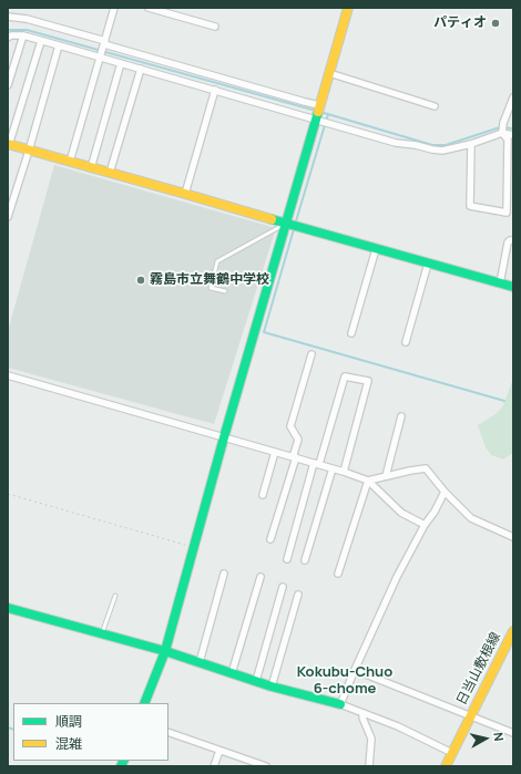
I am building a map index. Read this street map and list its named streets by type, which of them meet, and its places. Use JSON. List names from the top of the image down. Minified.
{"streets":{"street":["日当山敷根線"]},"districts":["Kokubu-Chuo 6-chome"],"places":["パティオ","霧島市立舞鶴中学校"],"legend":["順調","混雑"],"north":"right"}
